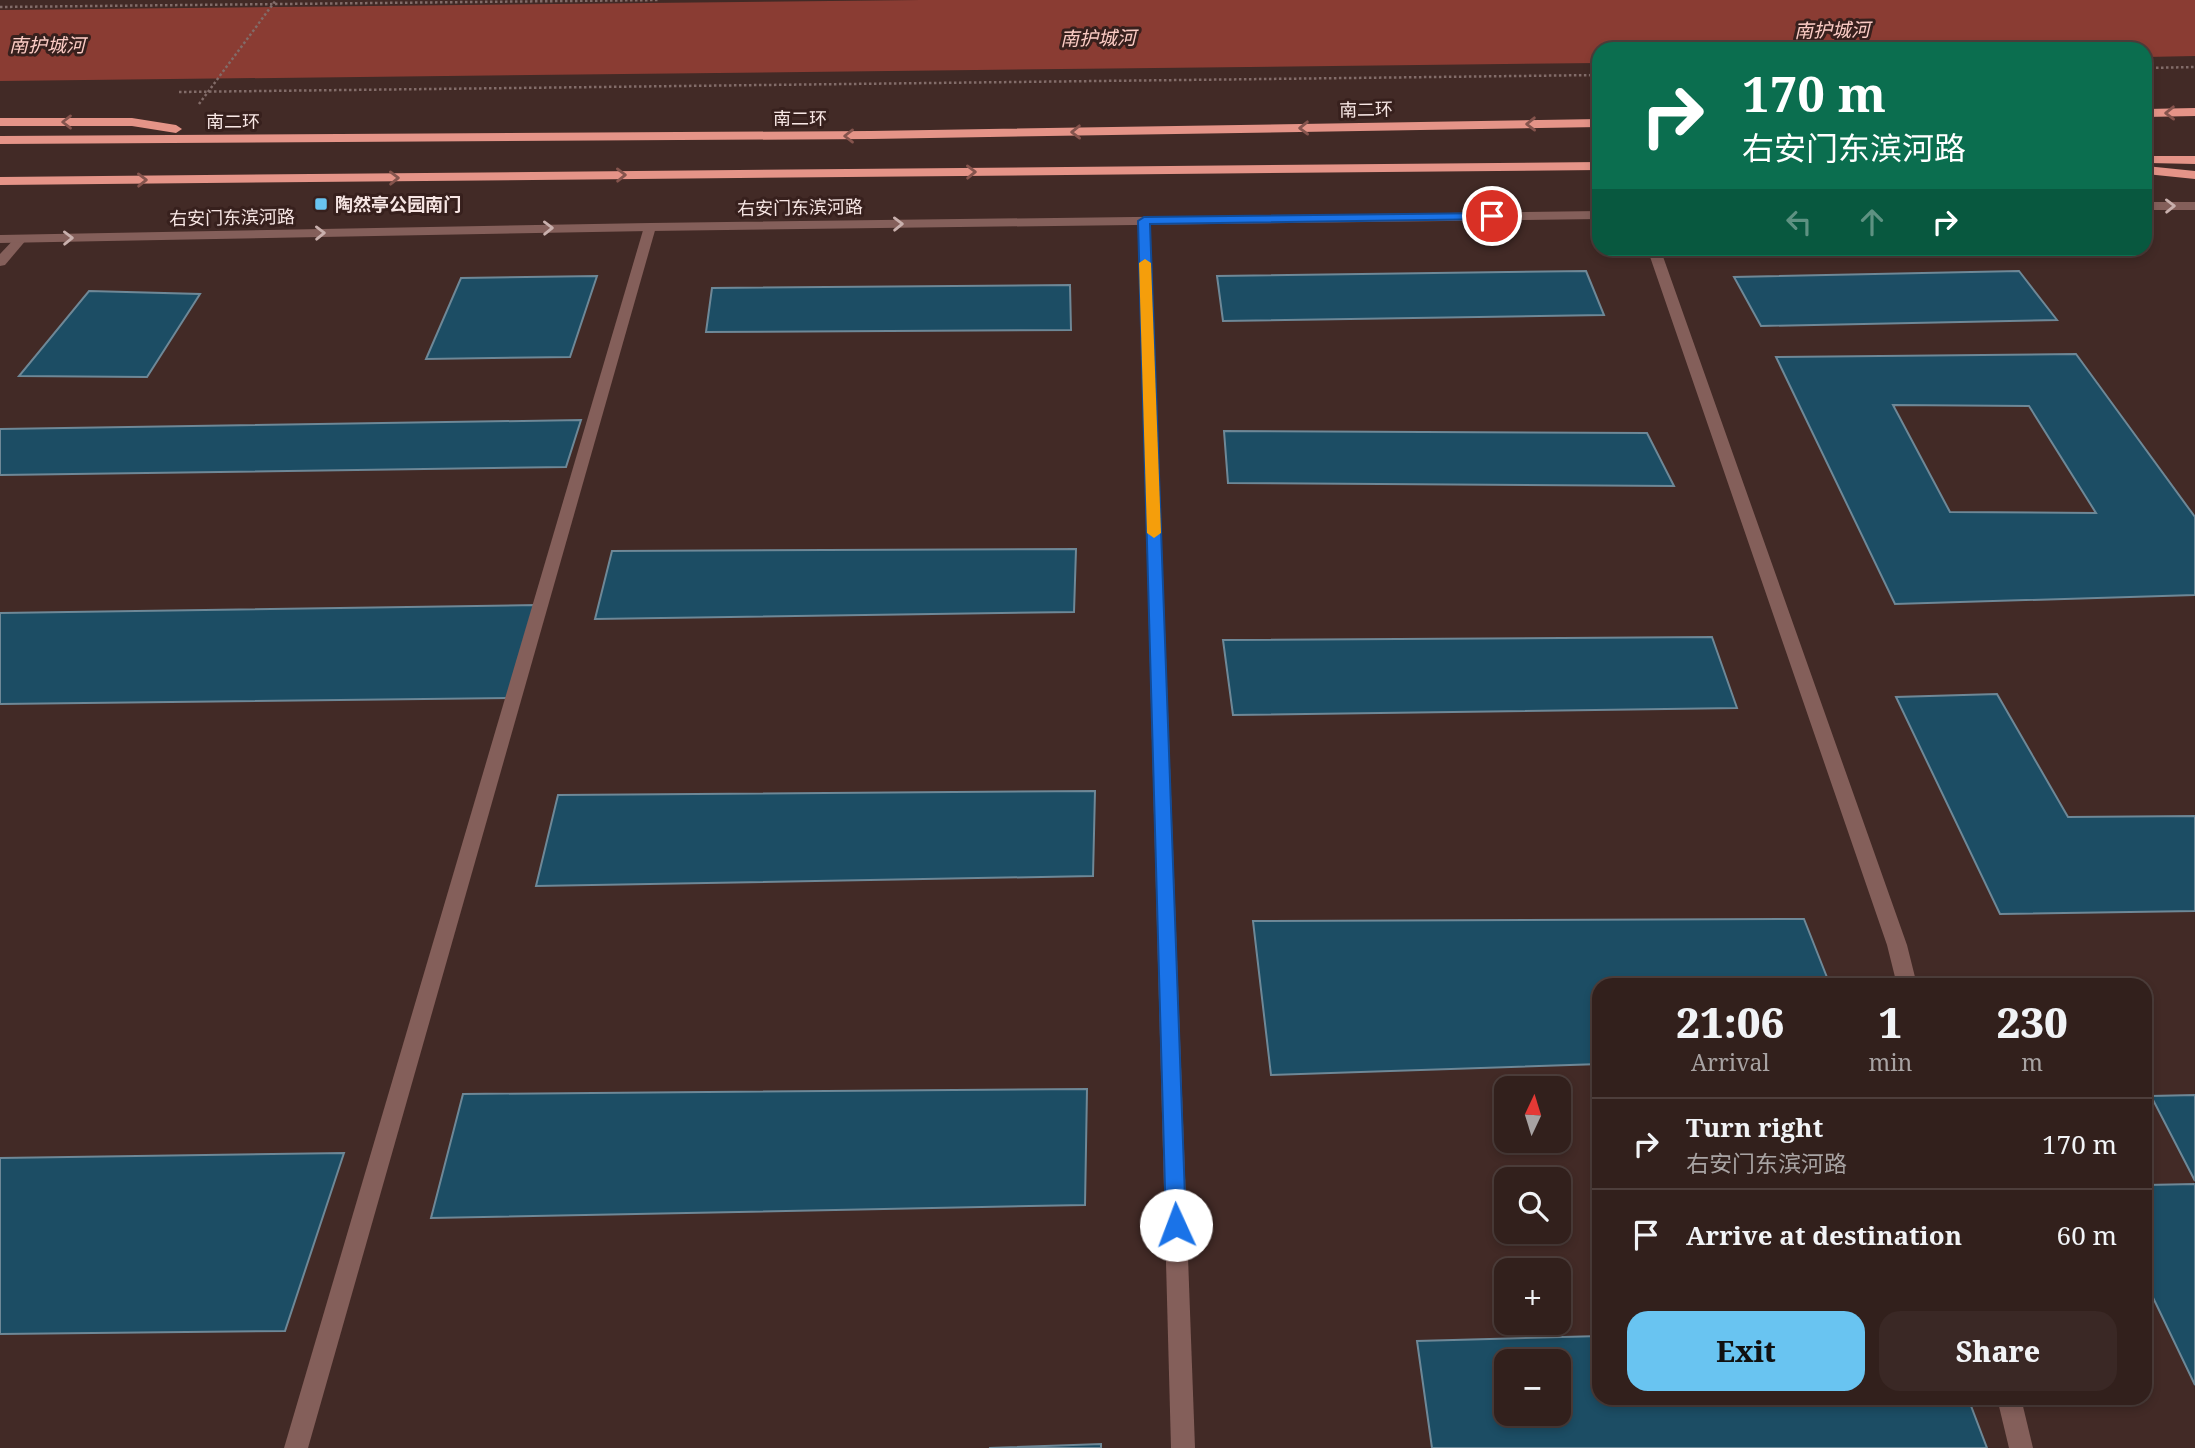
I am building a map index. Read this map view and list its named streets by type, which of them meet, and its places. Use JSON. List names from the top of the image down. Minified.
{"streets":{"highway":["南二环"],"street":["右安门东滨河路"]},"one_way":["右安门东滨河路"],"water":["南护城河"],"places":{"transit":["陶然亭公园南门"]},"north":"top","page":{"turn":["170 m","右安门东滨河路"],"eta":["21:06","Arrival","1","min","230","m"],"map_buttons":["+","−"],"list":[{"name":"Turn right","note":"右安门东滨河路","value":"170 m"},{"name":"Arrive at destination","value":"60 m"}],"buttons":["Exit","Share"]}}
